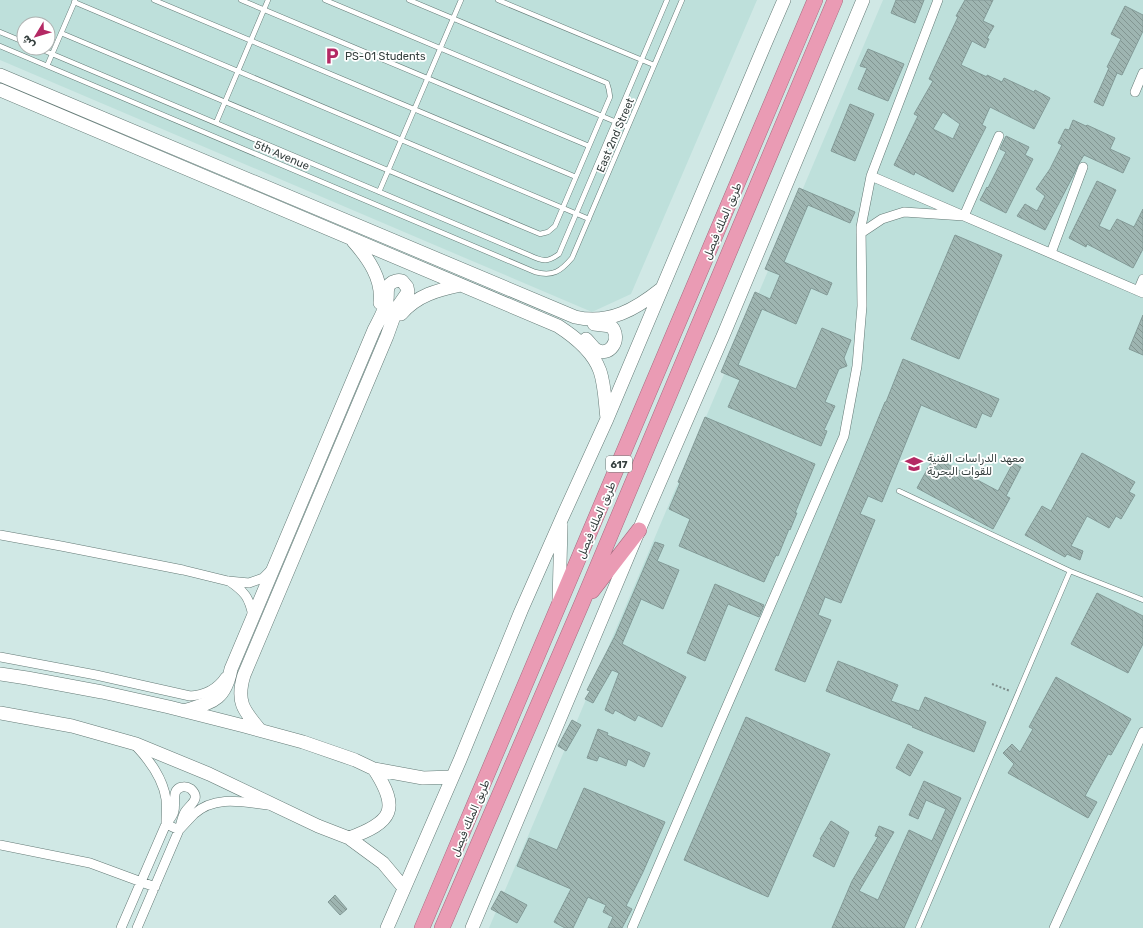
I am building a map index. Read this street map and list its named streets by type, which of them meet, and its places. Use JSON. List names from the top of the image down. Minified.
{"streets":{"highway":["طريق الملك فيصل","617"],"lane":["East 2nd Street","5th Avenue"]},"crossings":[["East 2nd Street","5th Avenue"]],"places":{"parking":["PS-01 Students"],"school or university":["معهد الدراسات الفنية للقوات البحرية"]},"north":"bottom left"}
